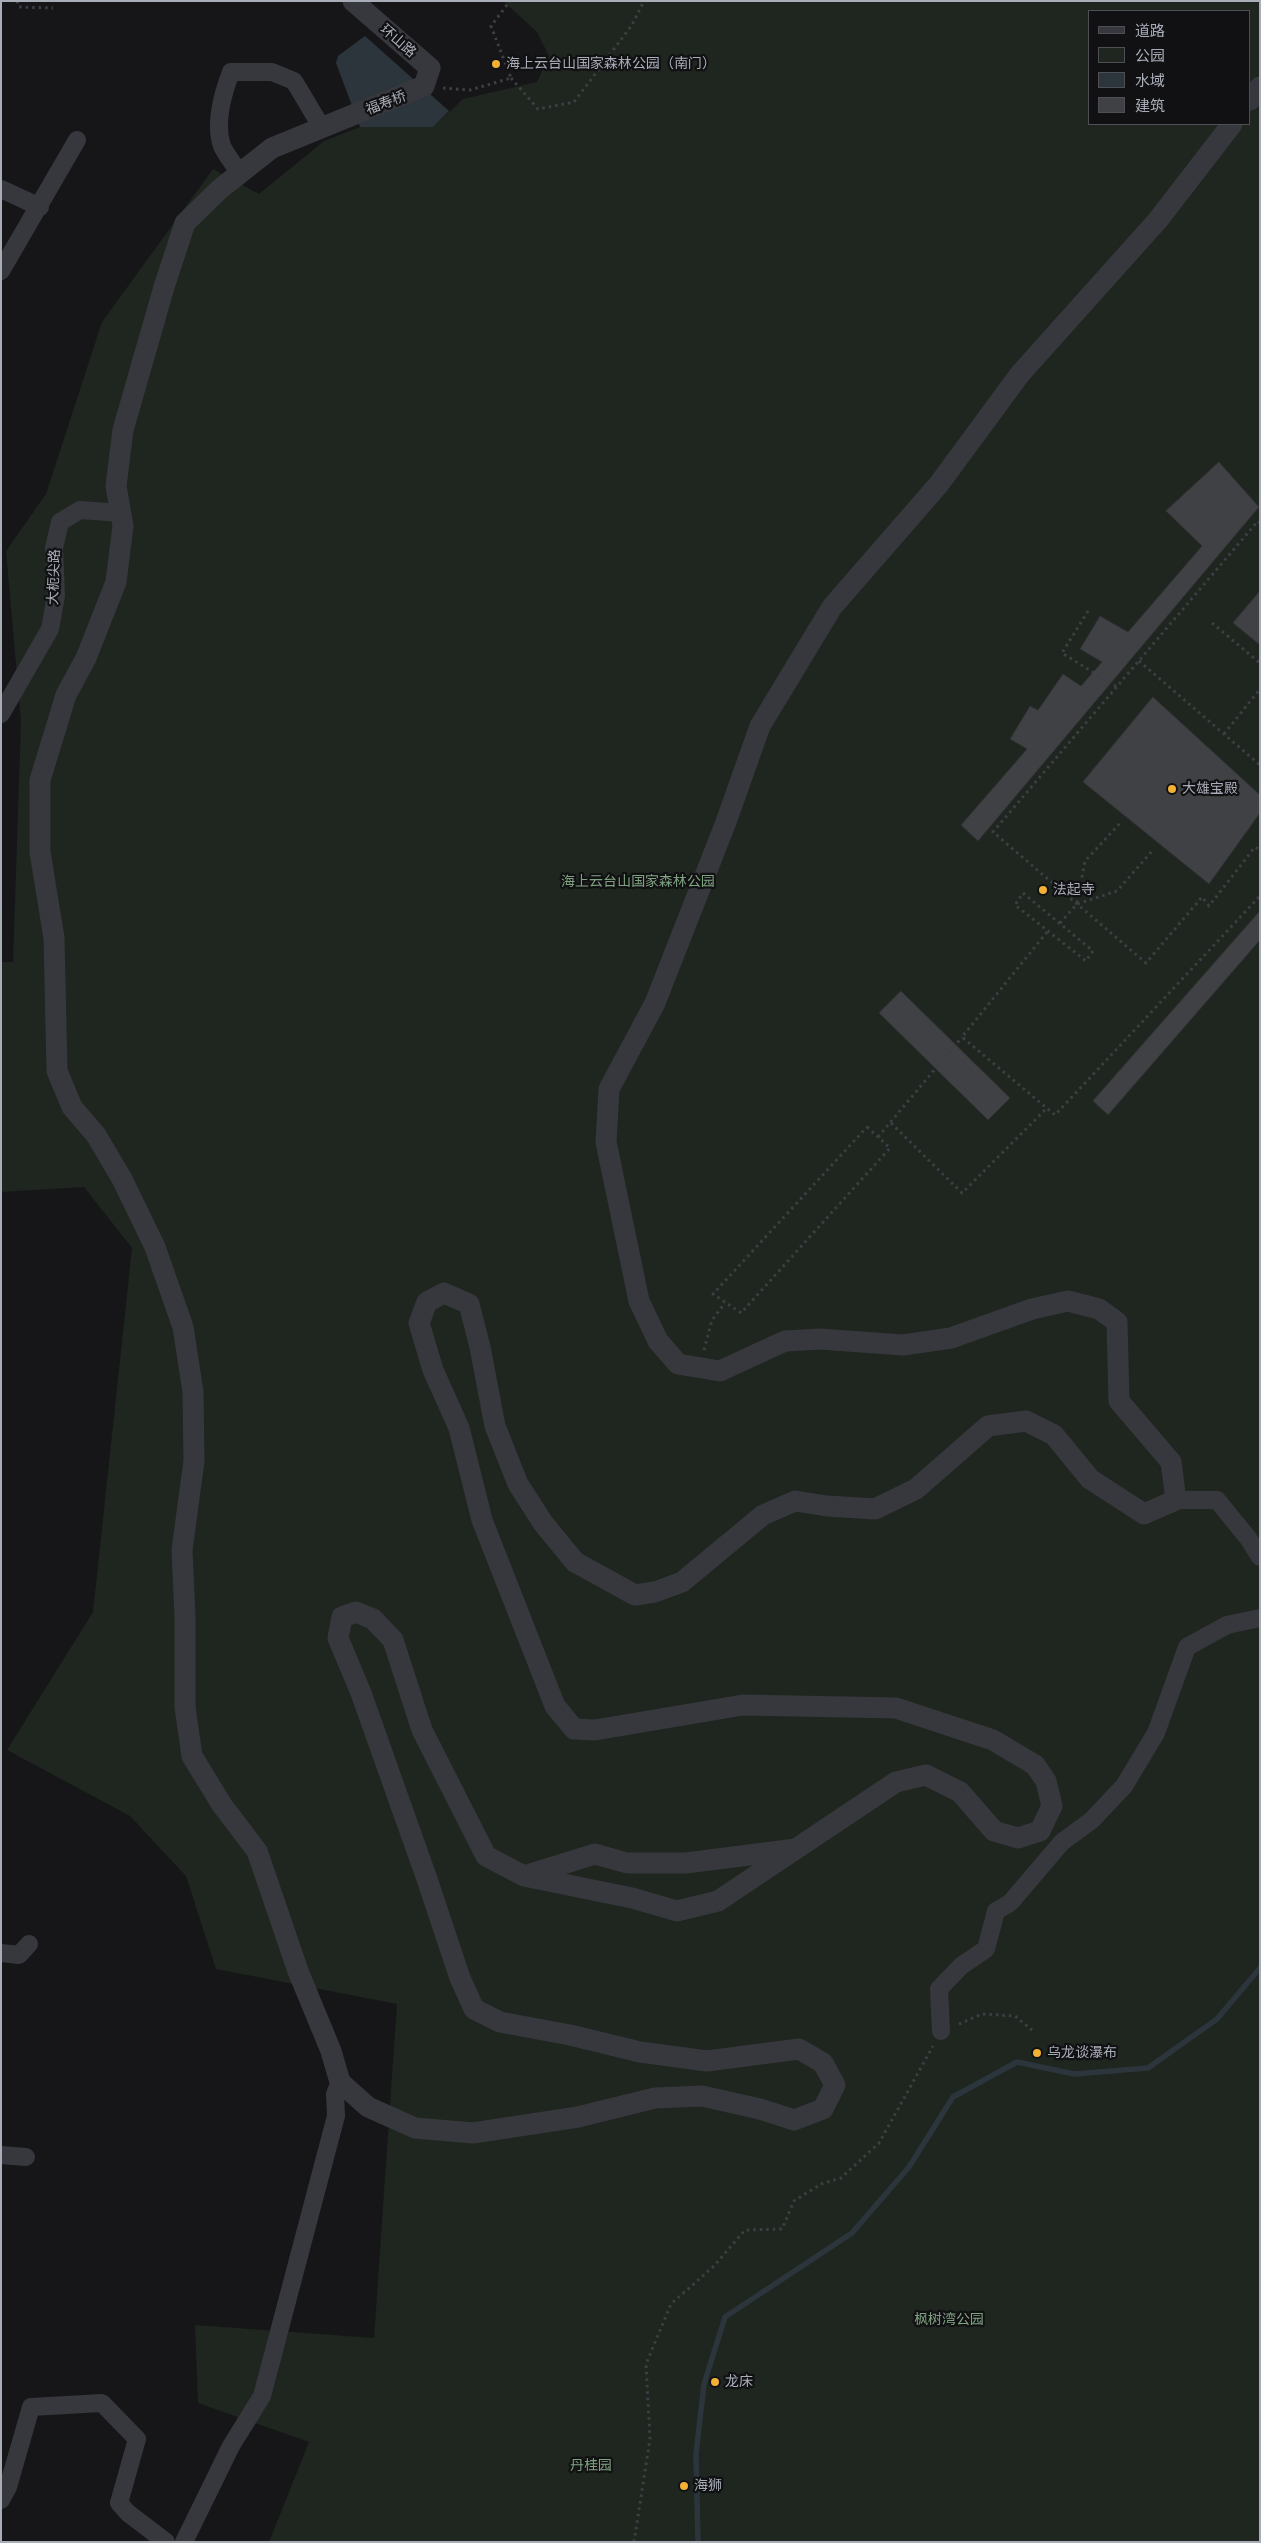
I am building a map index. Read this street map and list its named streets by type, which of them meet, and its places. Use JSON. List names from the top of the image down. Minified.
{"streets":{"street":["环山路","福寿桥","大枙尖路"]},"crossings":[["环山路","福寿桥"],["福寿桥","大枙尖路"]],"parks":["海上云台山国家森林公园","枫树湾公园","丹桂园"],"places":["海上云台山国家森林公园（南门）","大雄宝殿","法起寺","乌龙谈瀑布","龙床","海狮"],"legend":["道路","公园","水域","建筑"]}
